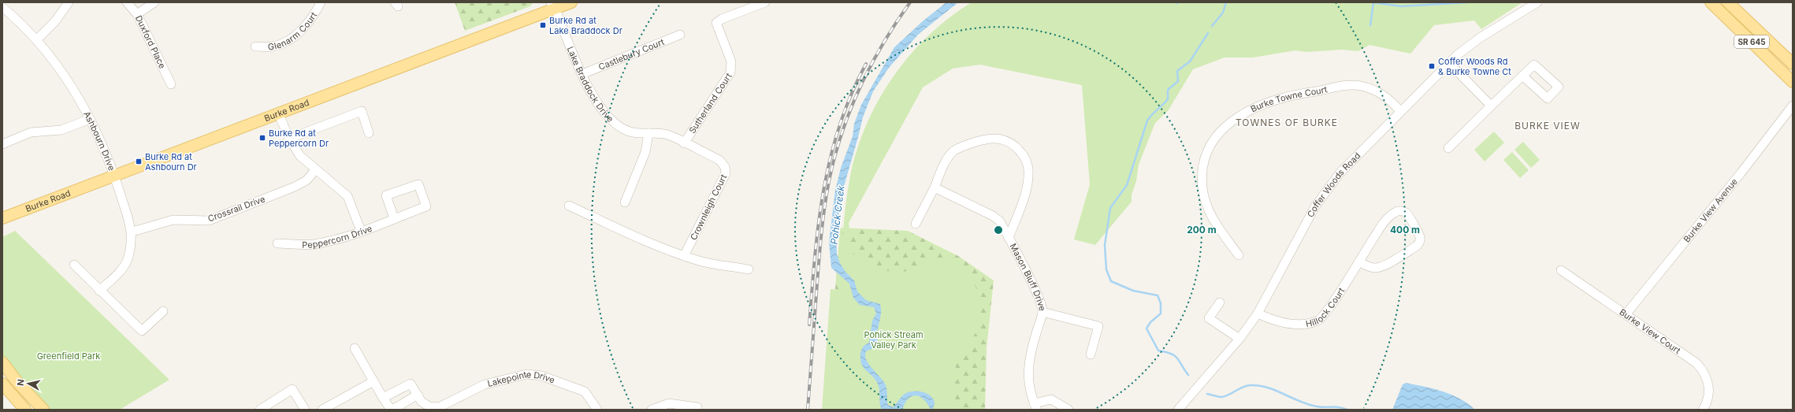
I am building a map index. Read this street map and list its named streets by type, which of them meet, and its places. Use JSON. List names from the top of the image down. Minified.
{"streets":{"main road":["SR 645","Burke Road"],"street":["Glenarm Court","Duxford Place","Castlebury Court","Lake Braddock Drive","Burke Towne Court","Sutherland Court","Ashbourn Drive","Coffer Woods Road","Crownleigh Court","Crossrail Drive","Burke View Avenue","Peppercorn Drive","Mason Bluff Drive","Hillock Court","Burke View Court","Lakepointe Drive"]},"crossings":[["Castlebury Court","Lake Braddock Drive"],["Lake Braddock Drive","Burke Road"],["Lake Braddock Drive","Crownleigh Court"],["Burke Towne Court","Coffer Woods Road"],["Sutherland Court","Crownleigh Court"],["Burke Road","Ashbourn Drive"],["Ashbourn Drive","Crossrail Drive"],["Coffer Woods Road","Hillock Court"],["Burke View Avenue","Burke View Court"]],"districts":["TOWNES OF BURKE","BURKE VIEW"],"water":["Pohick Creek"],"parks":["Pohick Stream Valley Park","Greenfield Park"],"places":{"transit":["Burke Rd at Lake Braddock Dr","Coffer Woods Rd & Burke Towne Ct","Burke Rd at Peppercorn Dr","Burke Rd at Ashbourn Dr"]},"north":"left","rings":["200 m","400 m"]}
